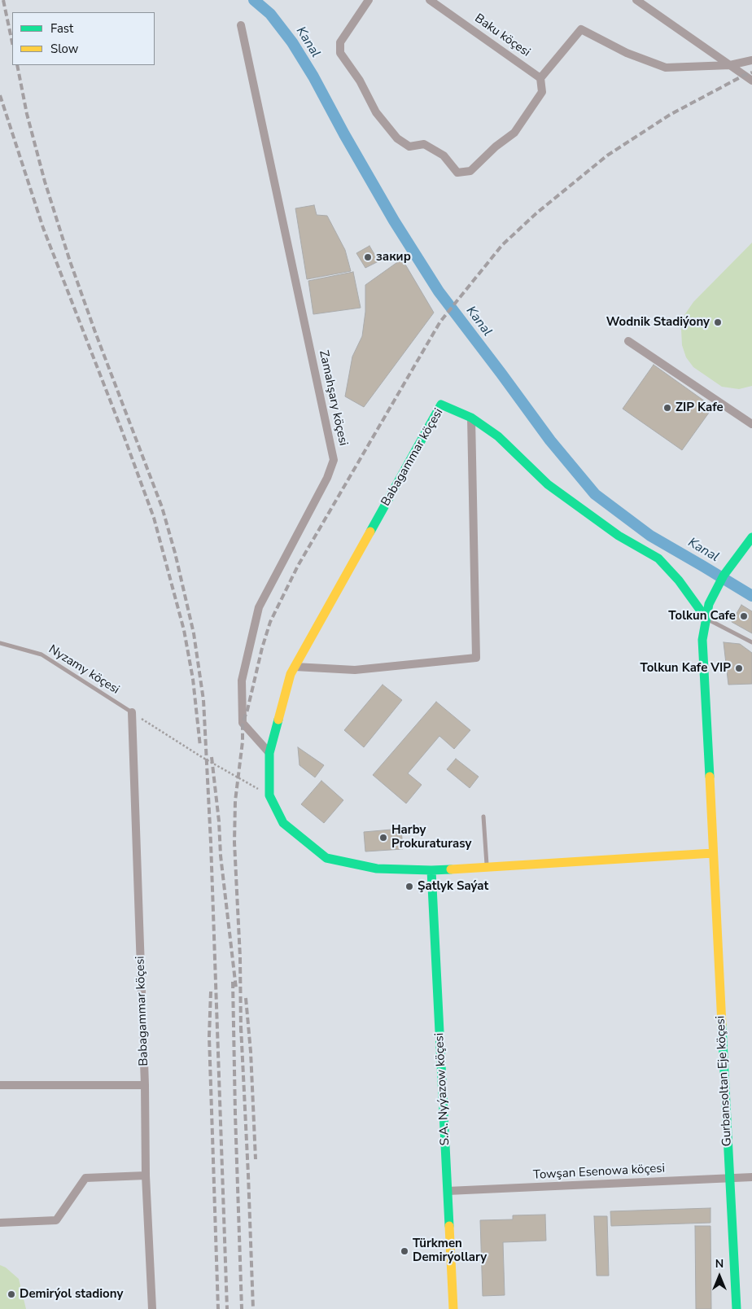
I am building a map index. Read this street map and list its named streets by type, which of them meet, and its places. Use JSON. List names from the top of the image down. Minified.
{"streets":{"street":["Baku köçesi","Zamahşary köçesi","Babagammar köçesi","Gurbansoltan Eje köçesi","S.A. Nyýazow köçesi","Towşan Esenowa köçesi"],"lane":["Nyzamy köçesi"]},"crossings":[["Zamahşary köçesi","Babagammar köçesi"],["Babagammar köçesi","Nyzamy köçesi"],["Babagammar köçesi","Gurbansoltan Eje köçesi"],["Babagammar köçesi","S.A. Nyýazow köçesi"],["Gurbansoltan Eje köçesi","Towşan Esenowa köçesi"],["S.A. Nyýazow köçesi","Towşan Esenowa köçesi"]],"water":["Kanal"],"places":["закир","Wodnik Stadiýony","ZIP Kafe","Tolkun Cafe","Tolkun Kafe VIP","Harby Prokuraturasy","Şatlyk Saýat","Türkmen Demirýollary","Demirýol stadiony"],"legend":["Fast","Slow"],"north":"top"}
